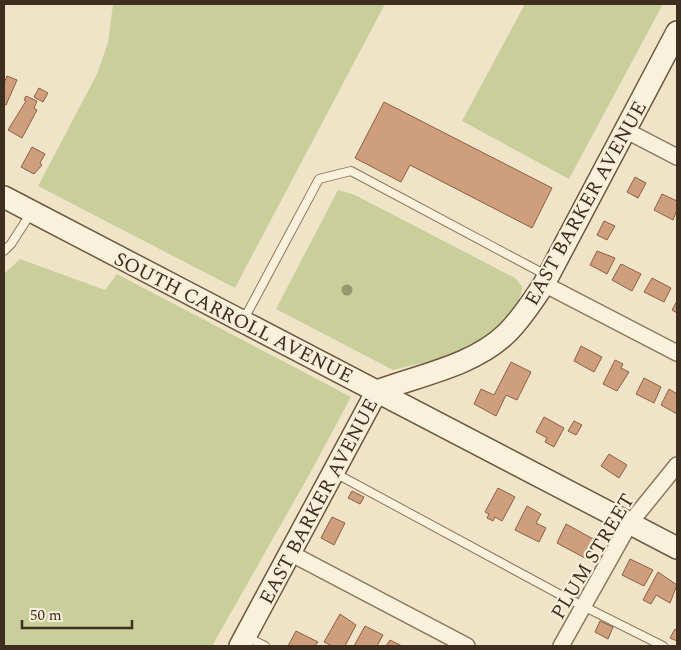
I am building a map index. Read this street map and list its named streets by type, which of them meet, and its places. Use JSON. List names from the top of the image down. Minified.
{"streets":{"street":["EAST BARKER AVENUE","SOUTH CARROLL AVENUE","PLUM STREET"]},"crossings":[["EAST BARKER AVENUE","SOUTH CARROLL AVENUE"],["SOUTH CARROLL AVENUE","PLUM STREET"]],"scale_bar":"50 m"}
